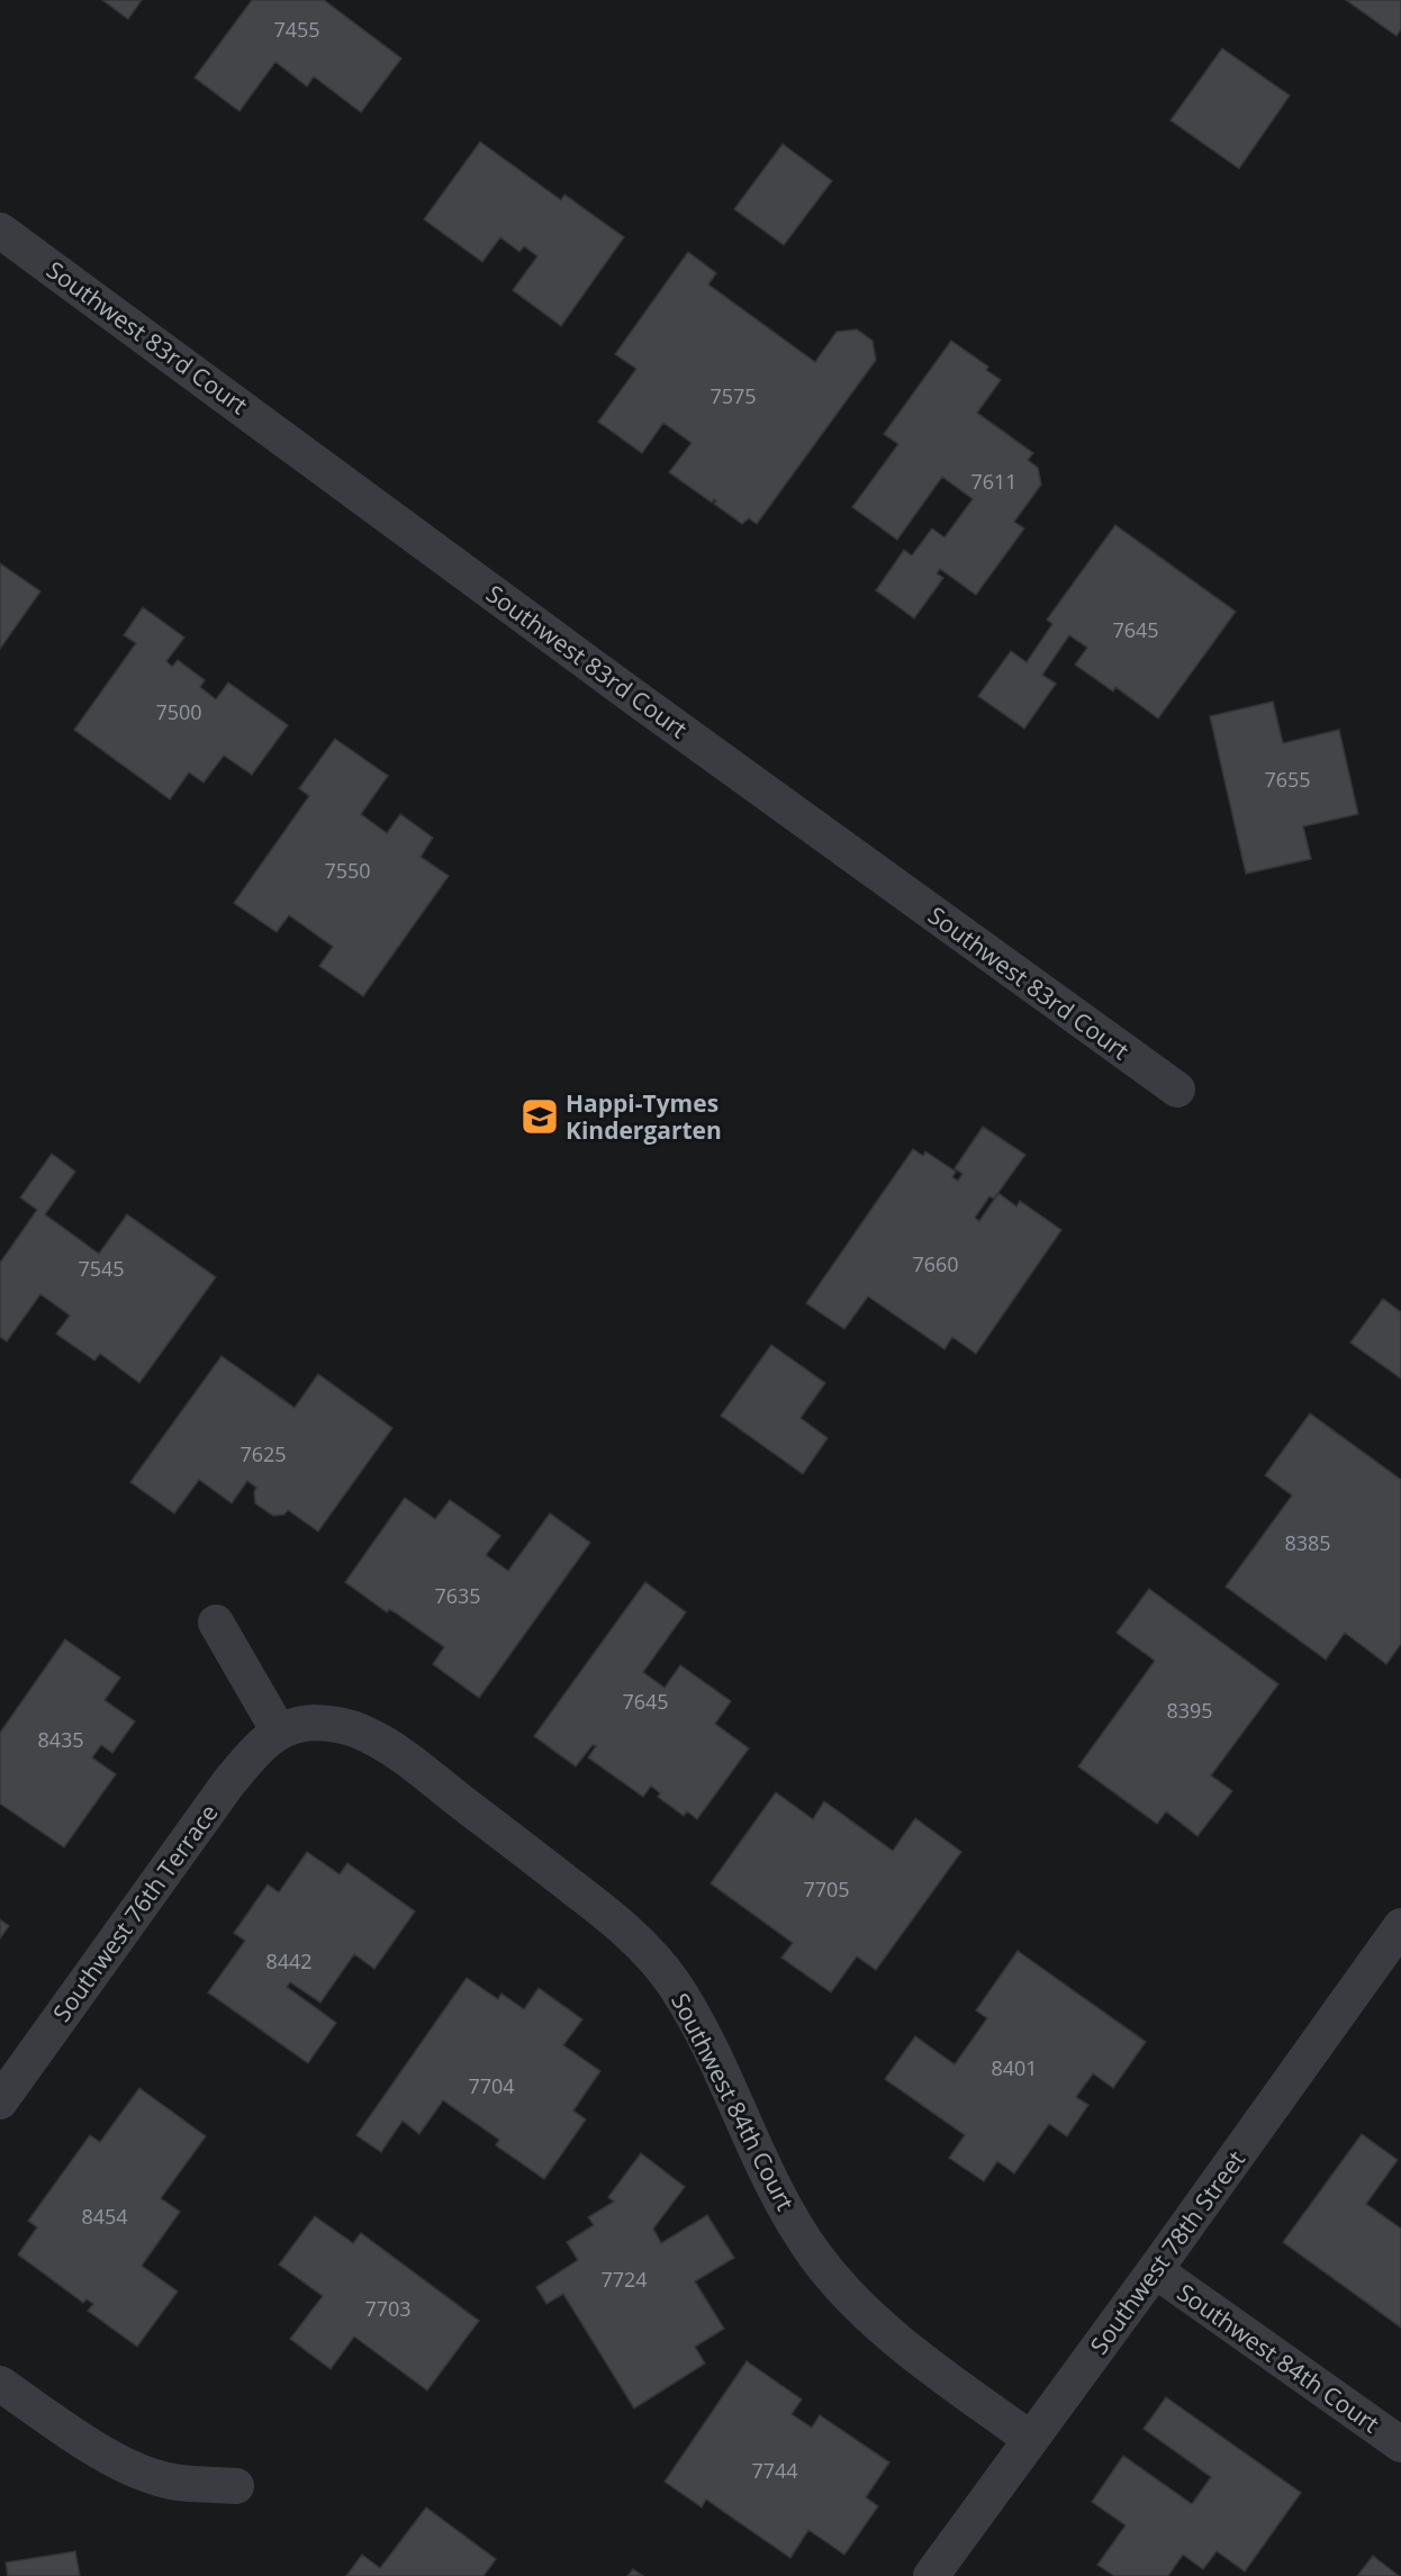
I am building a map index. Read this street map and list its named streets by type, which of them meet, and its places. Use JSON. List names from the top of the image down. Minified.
{"streets":{"street":["Southwest 83rd Court","Southwest 76th Terrace","Southwest 84th Court","Southwest 78th Street"]},"crossings":[["Southwest 76th Terrace","Southwest 84th Court"],["Southwest 84th Court","Southwest 78th Street"]],"places":{"school or university":["Happi-Tymes Kindergarten"]},"house_numbers":["7455","7575","7611","7645","7500","7655","7550","7660","7545","7625","8385","7635","7645","8395","8435","7705","8442","8401","7704","8454","7724","7703","7744"]}
